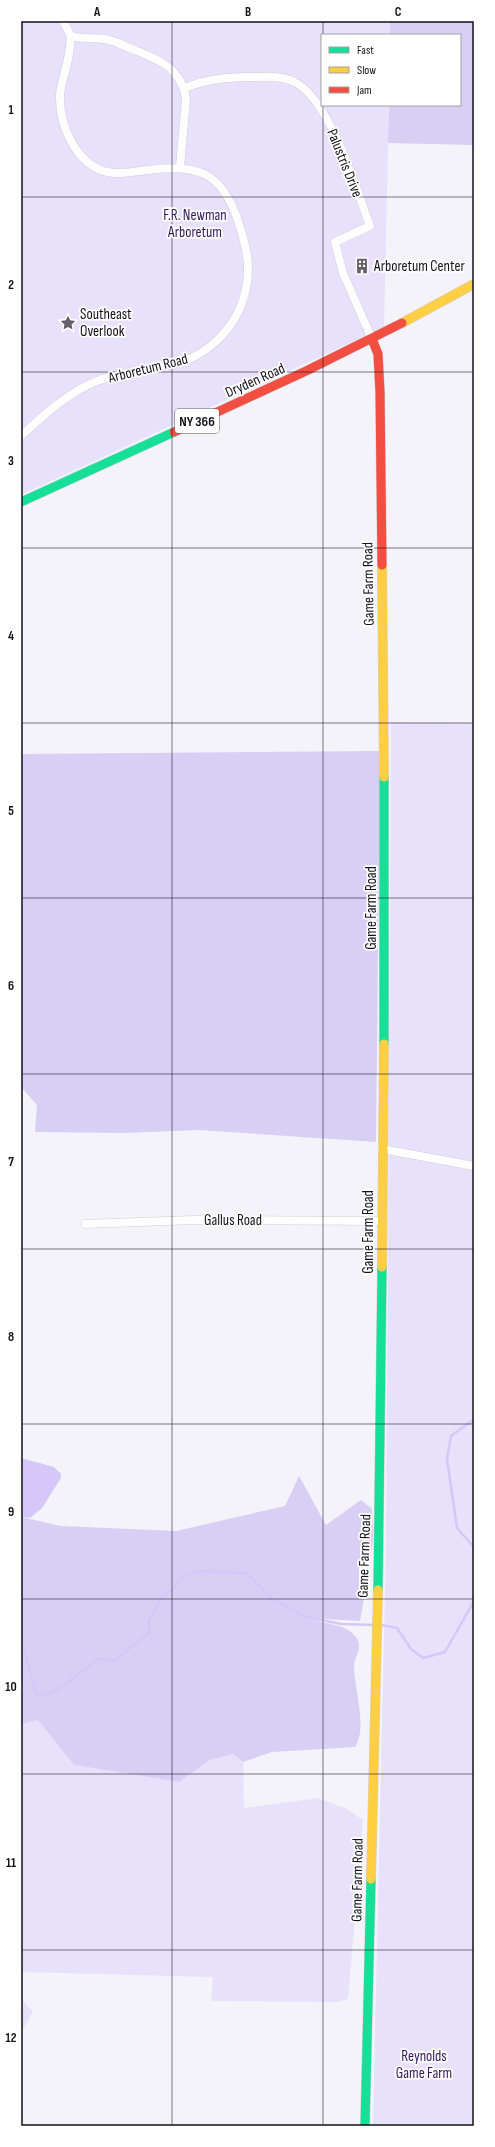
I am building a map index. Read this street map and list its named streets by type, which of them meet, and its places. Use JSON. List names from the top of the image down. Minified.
{"streets":{"street":["Palustris Drive","Arboretum Road","Dryden Road","NY 366","Game Farm Road","Gallus Road"]},"crossings":[["Palustris Drive","Arboretum Road"],["Palustris Drive","Dryden Road"],["Palustris Drive","Game Farm Road"],["Dryden Road","Game Farm Road"],["Game Farm Road","Gallus Road"]],"parks":["F.R. Newman Arboretum","Reynolds Game Farm"],"places":{"building":["Arboretum Center"],"place":["Southeast Overlook"]},"legend":["Fast","Slow","Jam"],"grid":{"columns":["A","B","C"],"rows":["1","2","3","4","5","6","7","8","9","10","11","12"]}}
